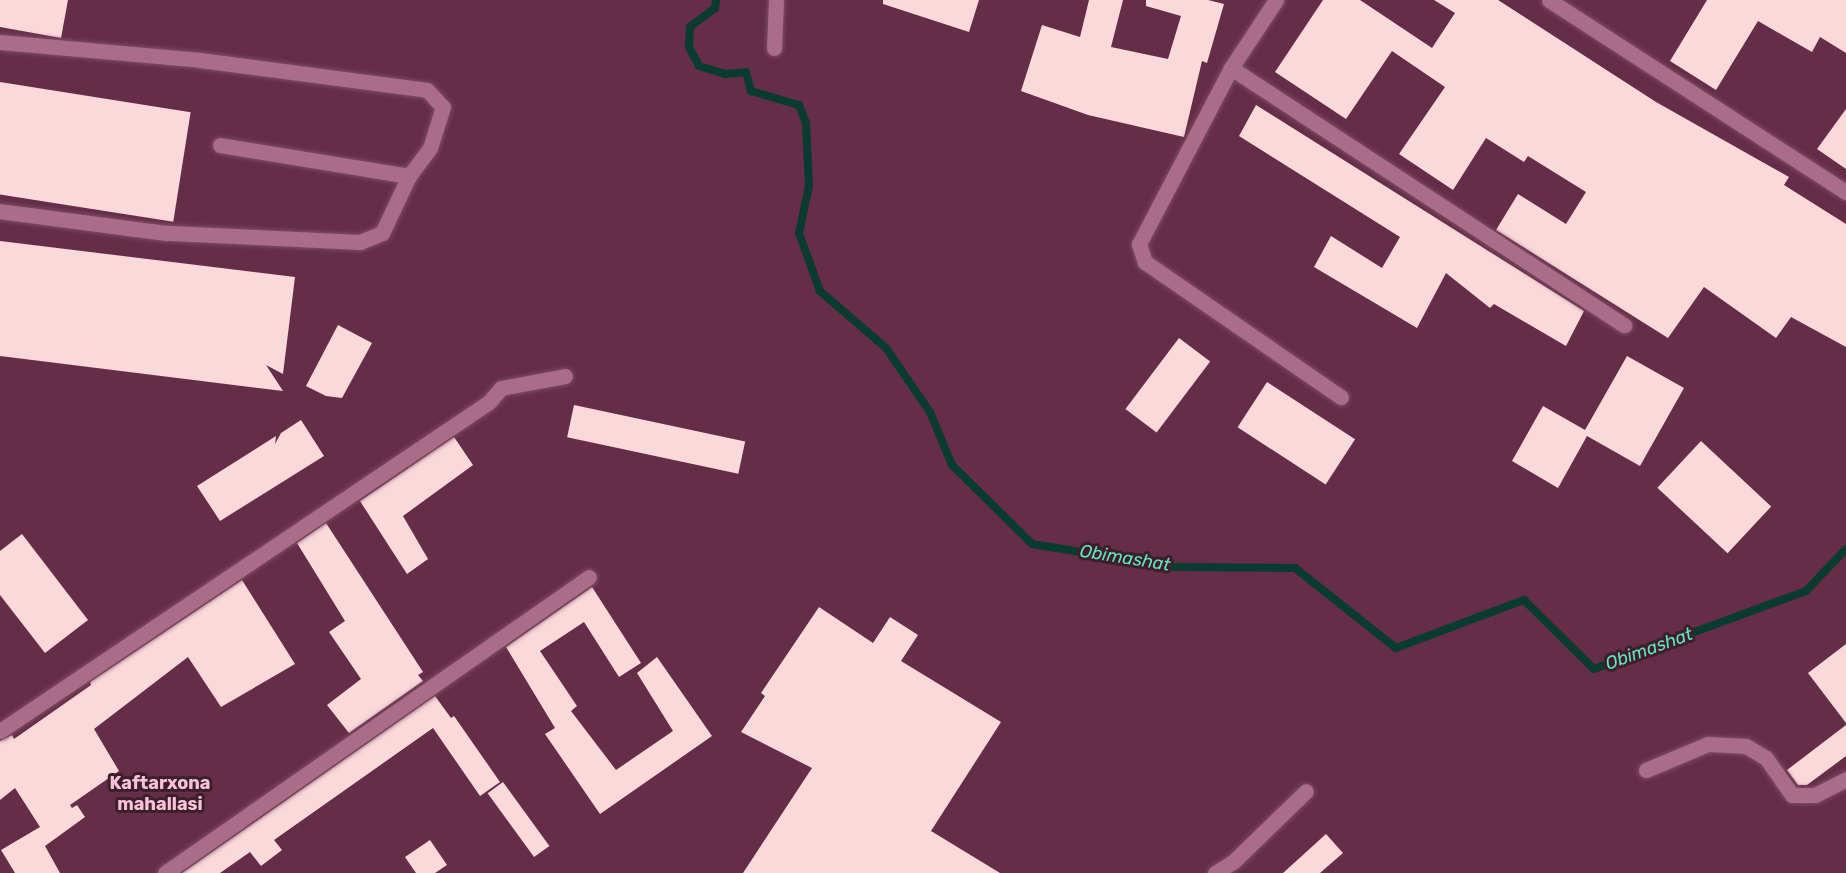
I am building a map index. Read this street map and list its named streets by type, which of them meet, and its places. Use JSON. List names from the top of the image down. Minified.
{"districts":["Kaftarxona mahallasi"],"water":["Obimashat"]}
